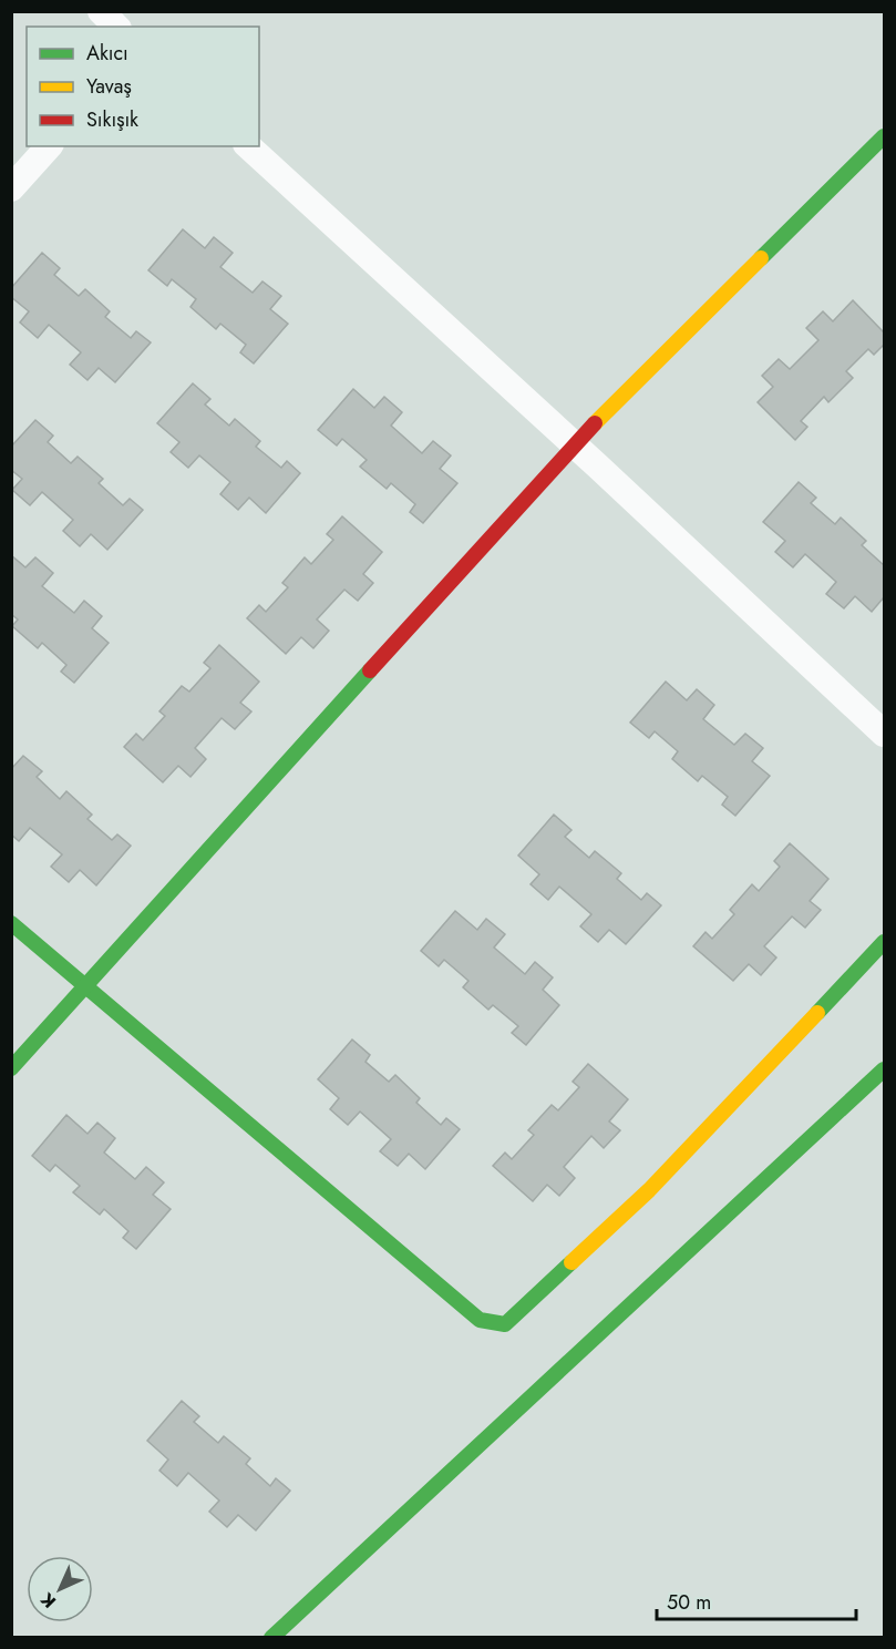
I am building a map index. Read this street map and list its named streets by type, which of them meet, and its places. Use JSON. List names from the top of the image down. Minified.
{"legend":["Akıcı","Yavaş","Sıkışık"],"scale_bar":"50 m","north":"bottom left"}
